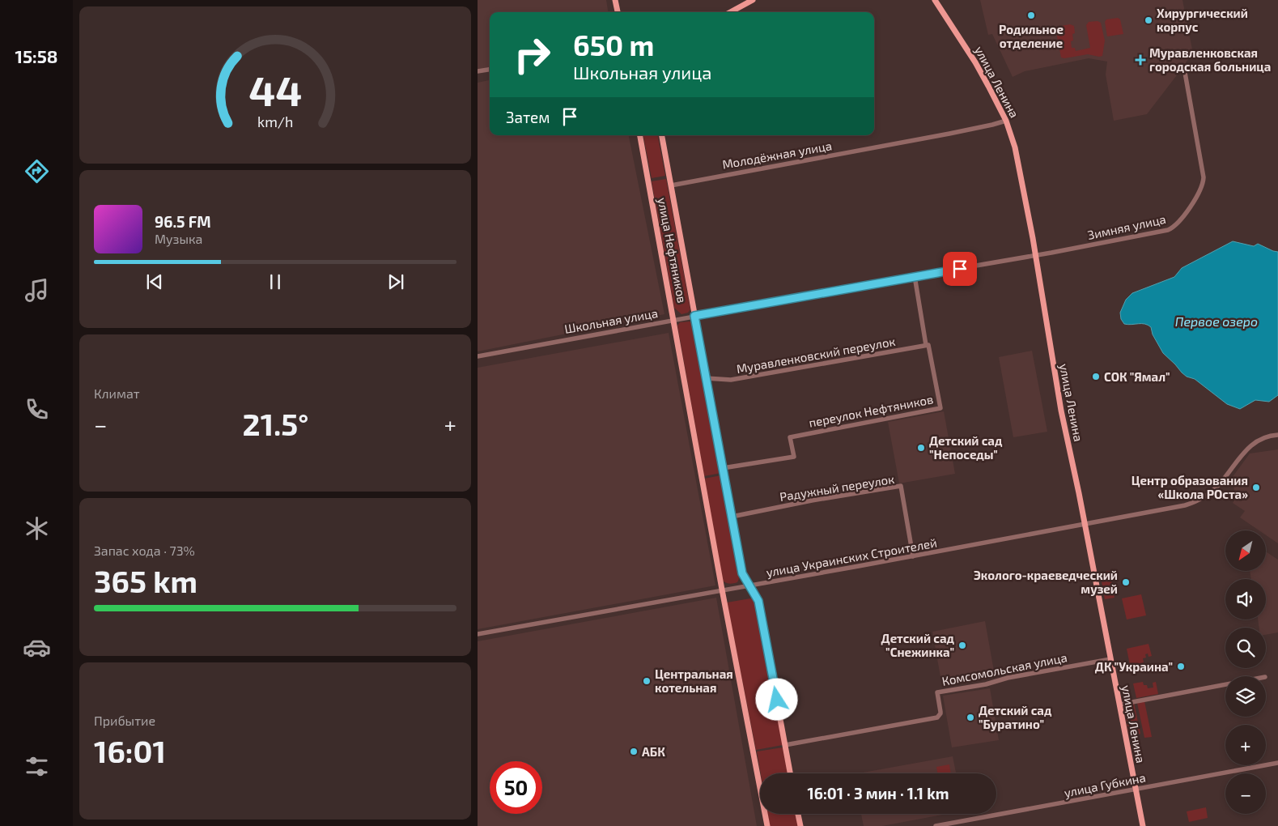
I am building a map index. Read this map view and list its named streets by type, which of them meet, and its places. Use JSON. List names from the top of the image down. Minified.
{"streets":{"main road":["улица Ленина","улица Нефтяников"],"street":["Молодёжная улица","Зимняя улица","Школьная улица","Муравленковский переулок","переулок Нефтяников","Радужный переулок","улица Украинских Строителей","Комсомольская улица","улица Губкина"]},"crossings":[["улица Ленина","Молодёжная улица"],["улица Ленина","Зимняя улица"],["улица Ленина","Школьная улица"],["улица Ленина","улица Украинских Строителей"],["улица Ленина","Комсомольская улица"],["улица Ленина","улица Губкина"],["Молодёжная улица","улица Нефтяников"],["Зимняя улица","Школьная улица"],["улица Нефтяников","Школьная улица"],["улица Нефтяников","Муравленковский переулок"],["улица Нефтяников","переулок Нефтяников"],["улица Нефтяников","Радужный переулок"],["улица Нефтяников","улица Украинских Строителей"],["улица Нефтяников","Комсомольская улица"],["Школьная улица","переулок Нефтяников"],["Муравленковский переулок","переулок Нефтяников"],["Радужный переулок","улица Украинских Строителей"]],"water":["Первое озеро"],"places":{"other":["Родильное отделение","Хирургический корпус","СОК \"Ямал\"","Детский сад \"Непоседы\"","Центр образования «Школа РОста»","Эколого-краеведческий музей","Детский сад \"Снежинка\"","ДК \"Украина\"","Центральная котельная","Детский сад \"Буратино\"","АБК"],"health":["Муравленковская городская больница"]},"north":"bottom left","page":{"tabs":"15:58","turn":["650 m","Школьная улица"],"then":"Затем","song":["96.5 FM","Музыка"],"tile":["Климат",["Запас хода · 73%","365 km"],["Прибытие","16:01"]],"heat":["−","21.5°","+"],"map_buttons":["+","−"],"limit":"50","trip":"16:01 · 3 мин · 1.1 km","gauge":["44","km/h"]}}
